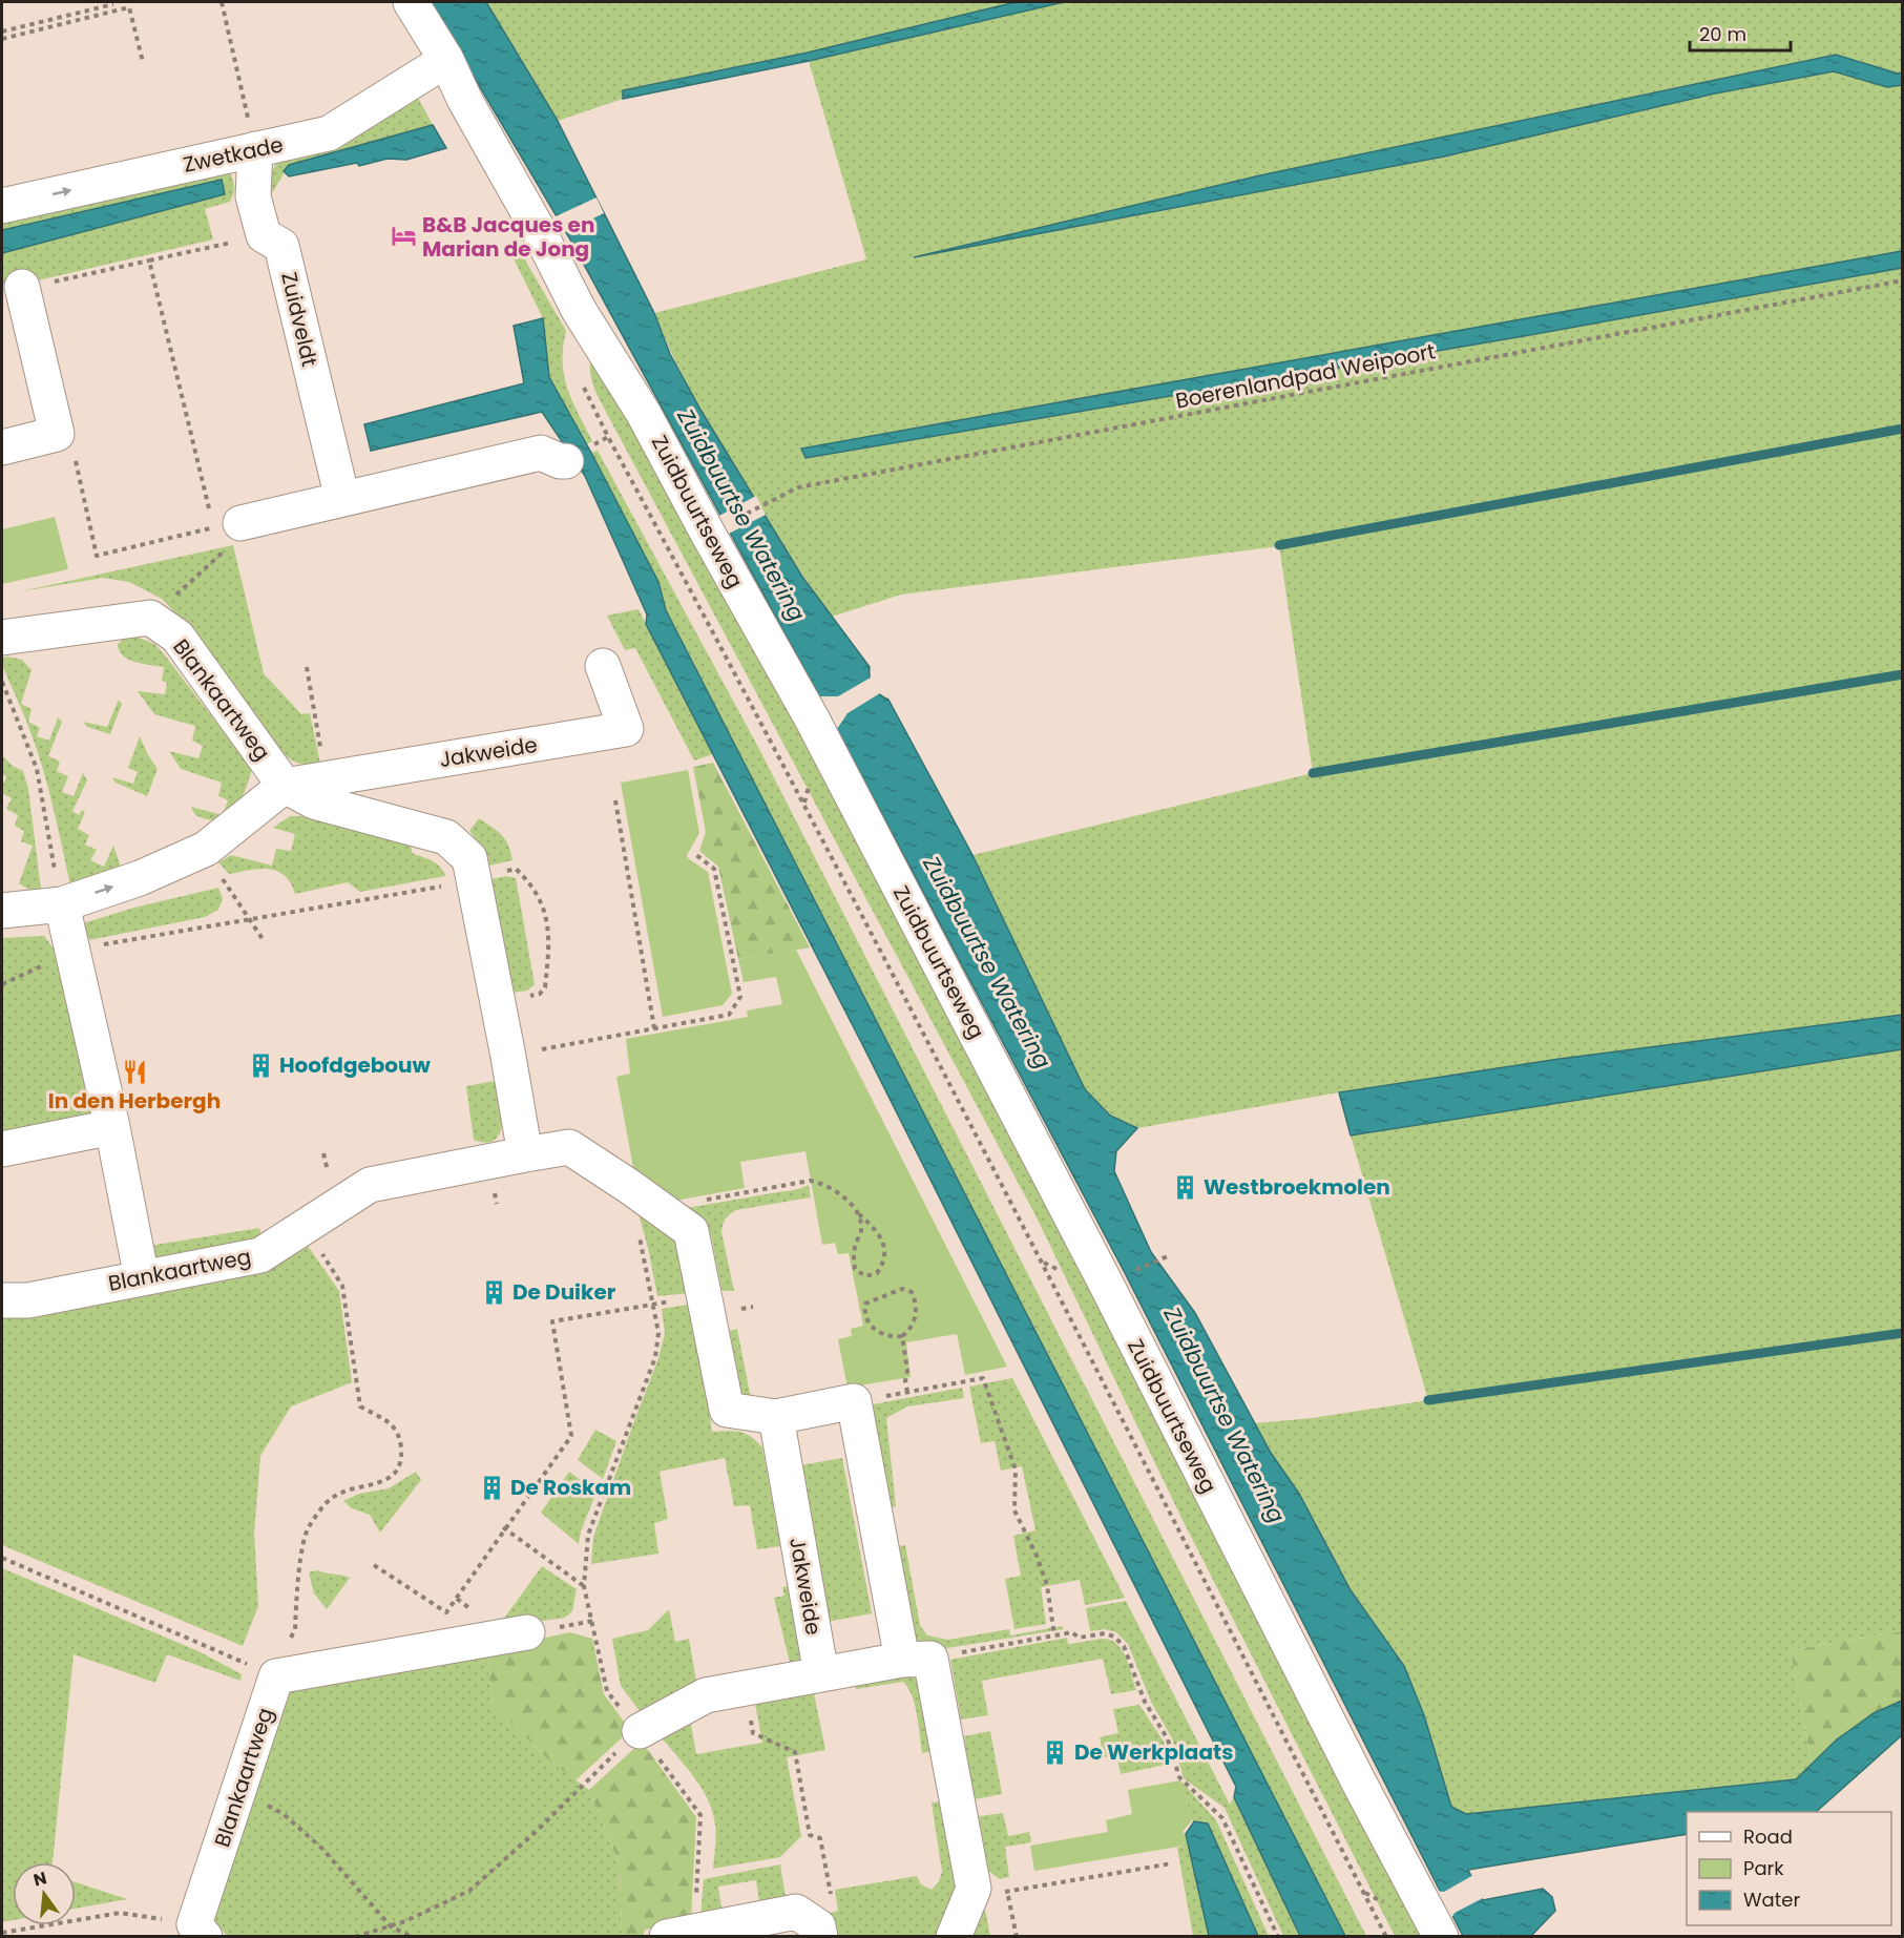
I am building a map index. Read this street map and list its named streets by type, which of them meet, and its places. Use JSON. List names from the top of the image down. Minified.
{"streets":{"street":["Zwetkade","Zuidveldt","Zuidbuurtseweg","Blankaartweg","Jakweide"],"path":["Boerenlandpad Weipoort"]},"crossings":[["Zwetkade","Zuidbuurtseweg"],["Blankaartweg","Jakweide"]],"one_way":["Zwetkade"],"water":["Zuidbuurtse Watering"],"places":{"hotel":["B&B Jacques en Marian de Jong"],"building":["Hoofdgebouw","Westbroekmolen","De Duiker","De Roskam","De Werkplaats"],"restaurant":["In den Herbergh"]},"legend":["Road","Park","Water"],"scale_bar":"20 m","north":"top"}
